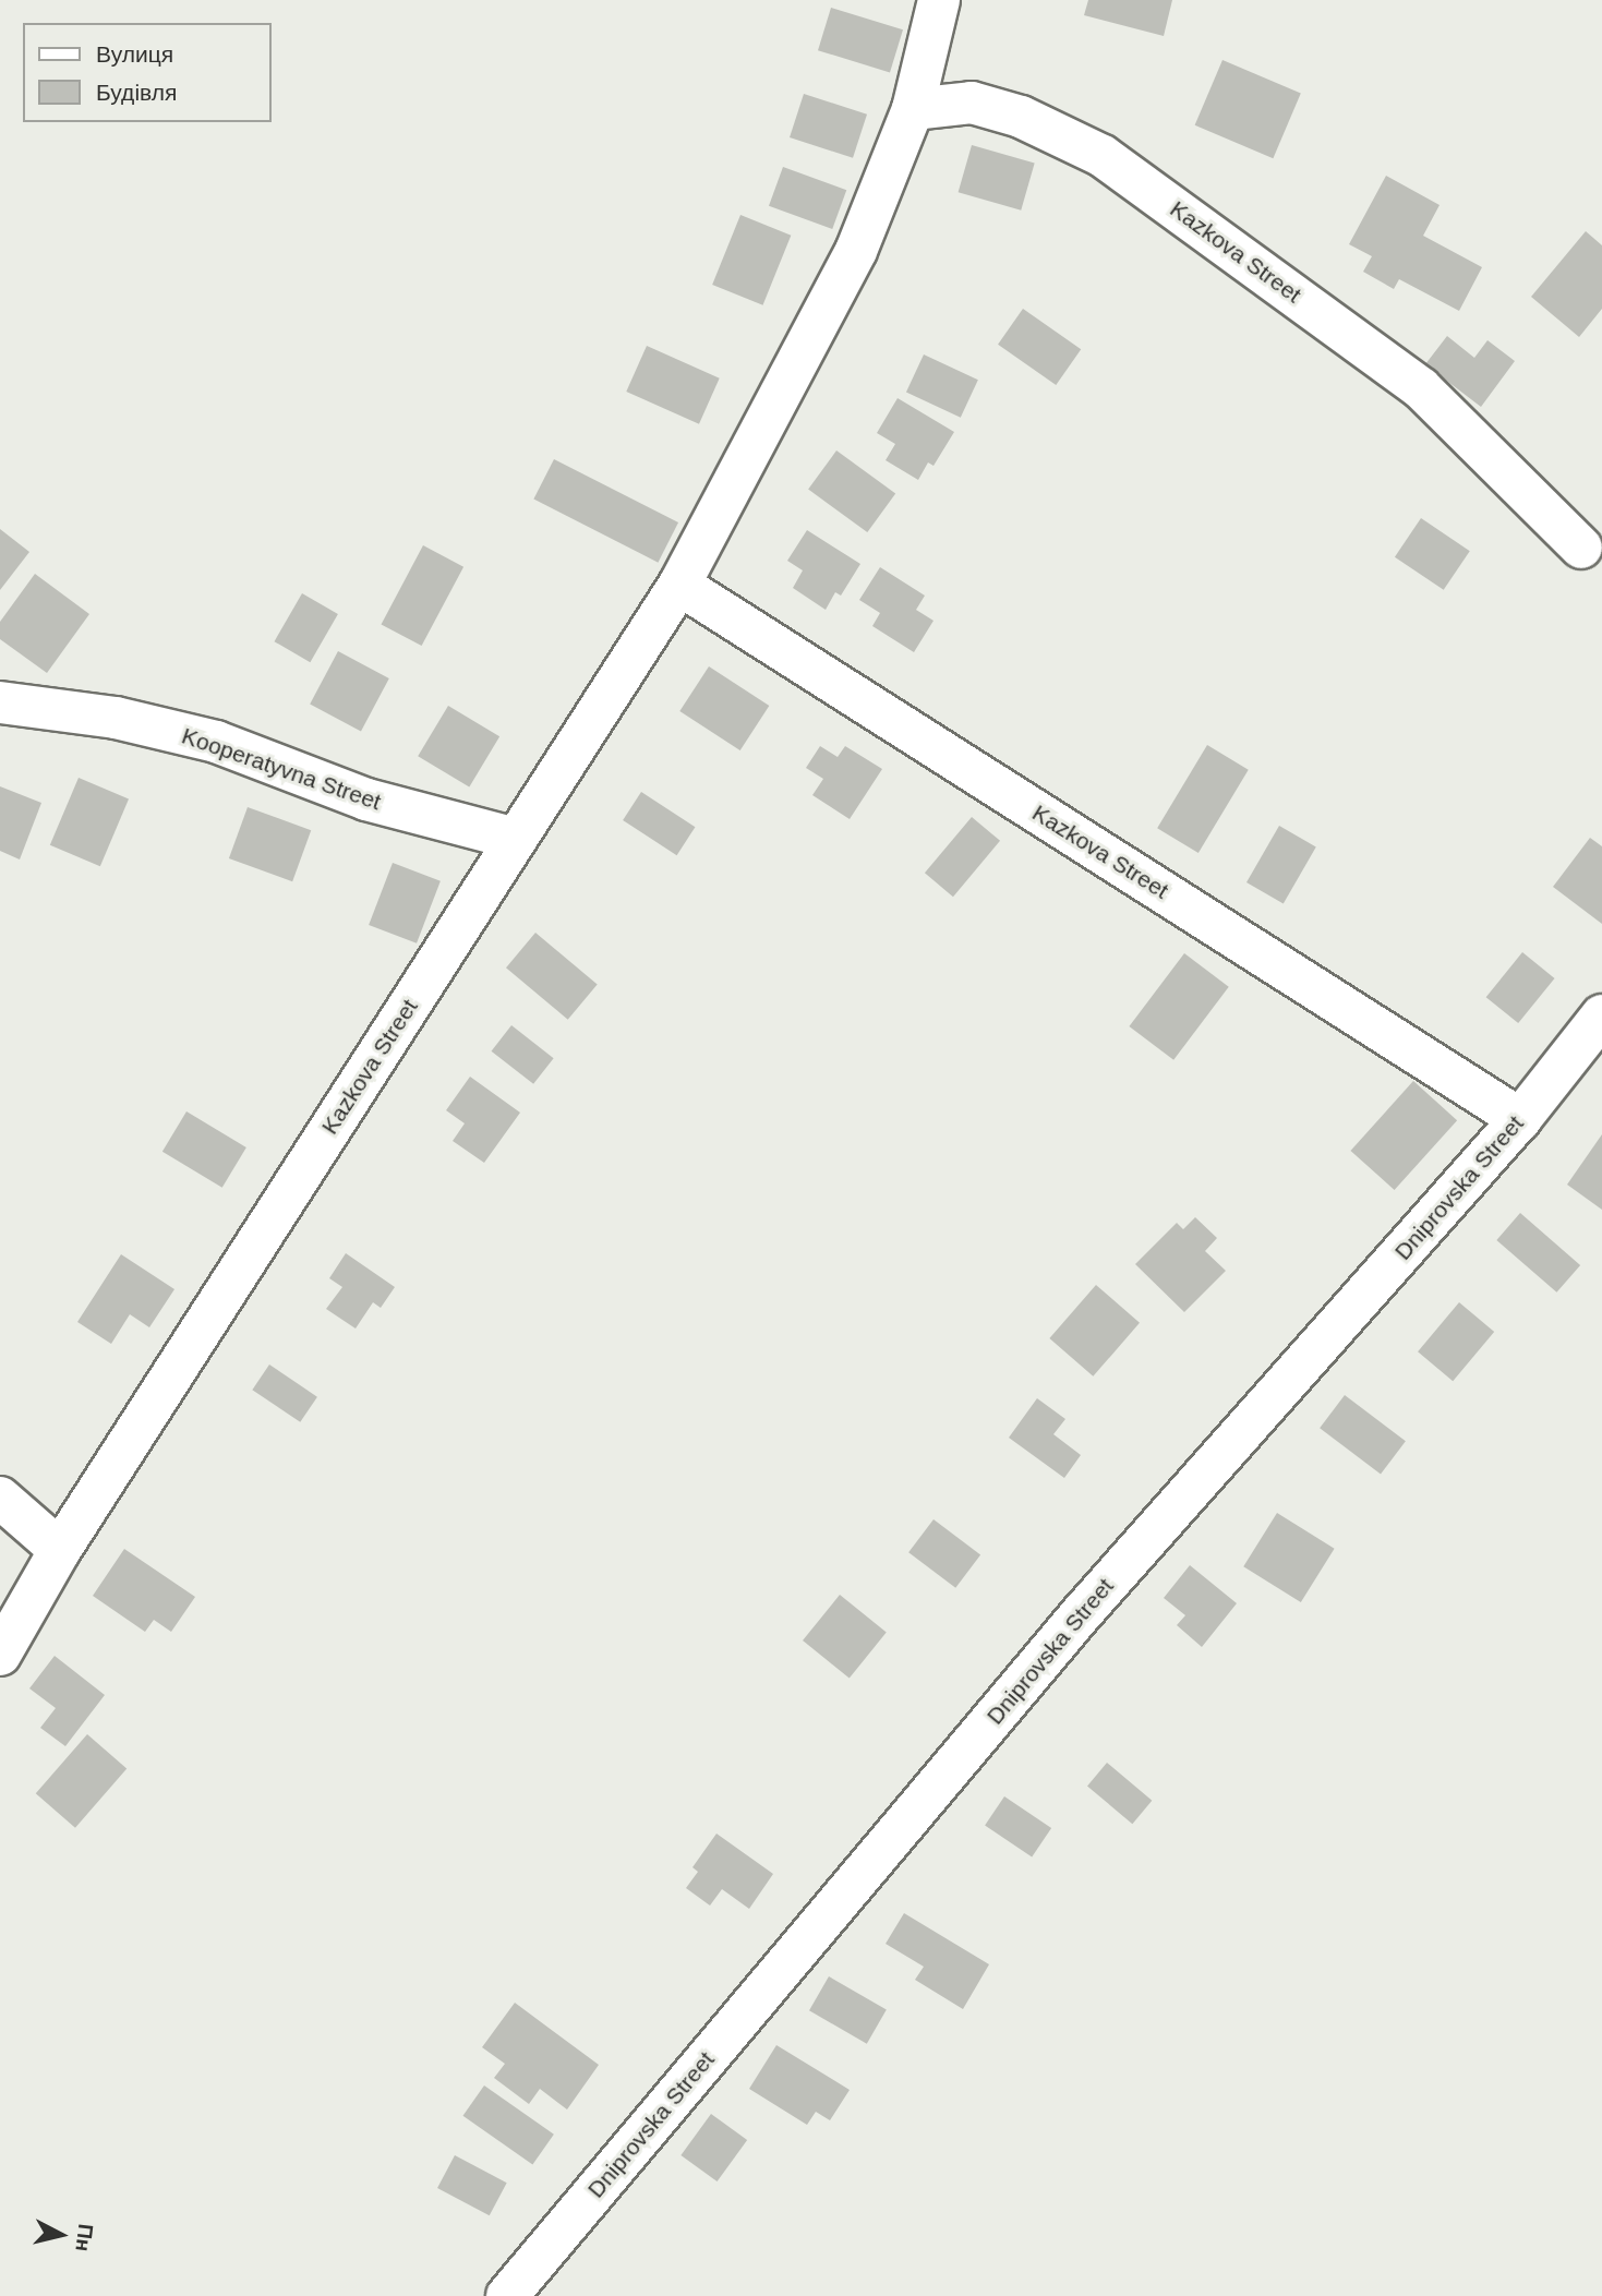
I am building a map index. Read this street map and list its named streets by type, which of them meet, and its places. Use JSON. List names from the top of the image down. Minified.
{"streets":{"street":["Kazkova Street","Kooperatyvna Street","Dniprovska Street"]},"crossings":[["Kazkova Street","Kooperatyvna Street"],["Kazkova Street","Dniprovska Street"]],"legend":["Вулиця","Будівля"],"north":"right"}
